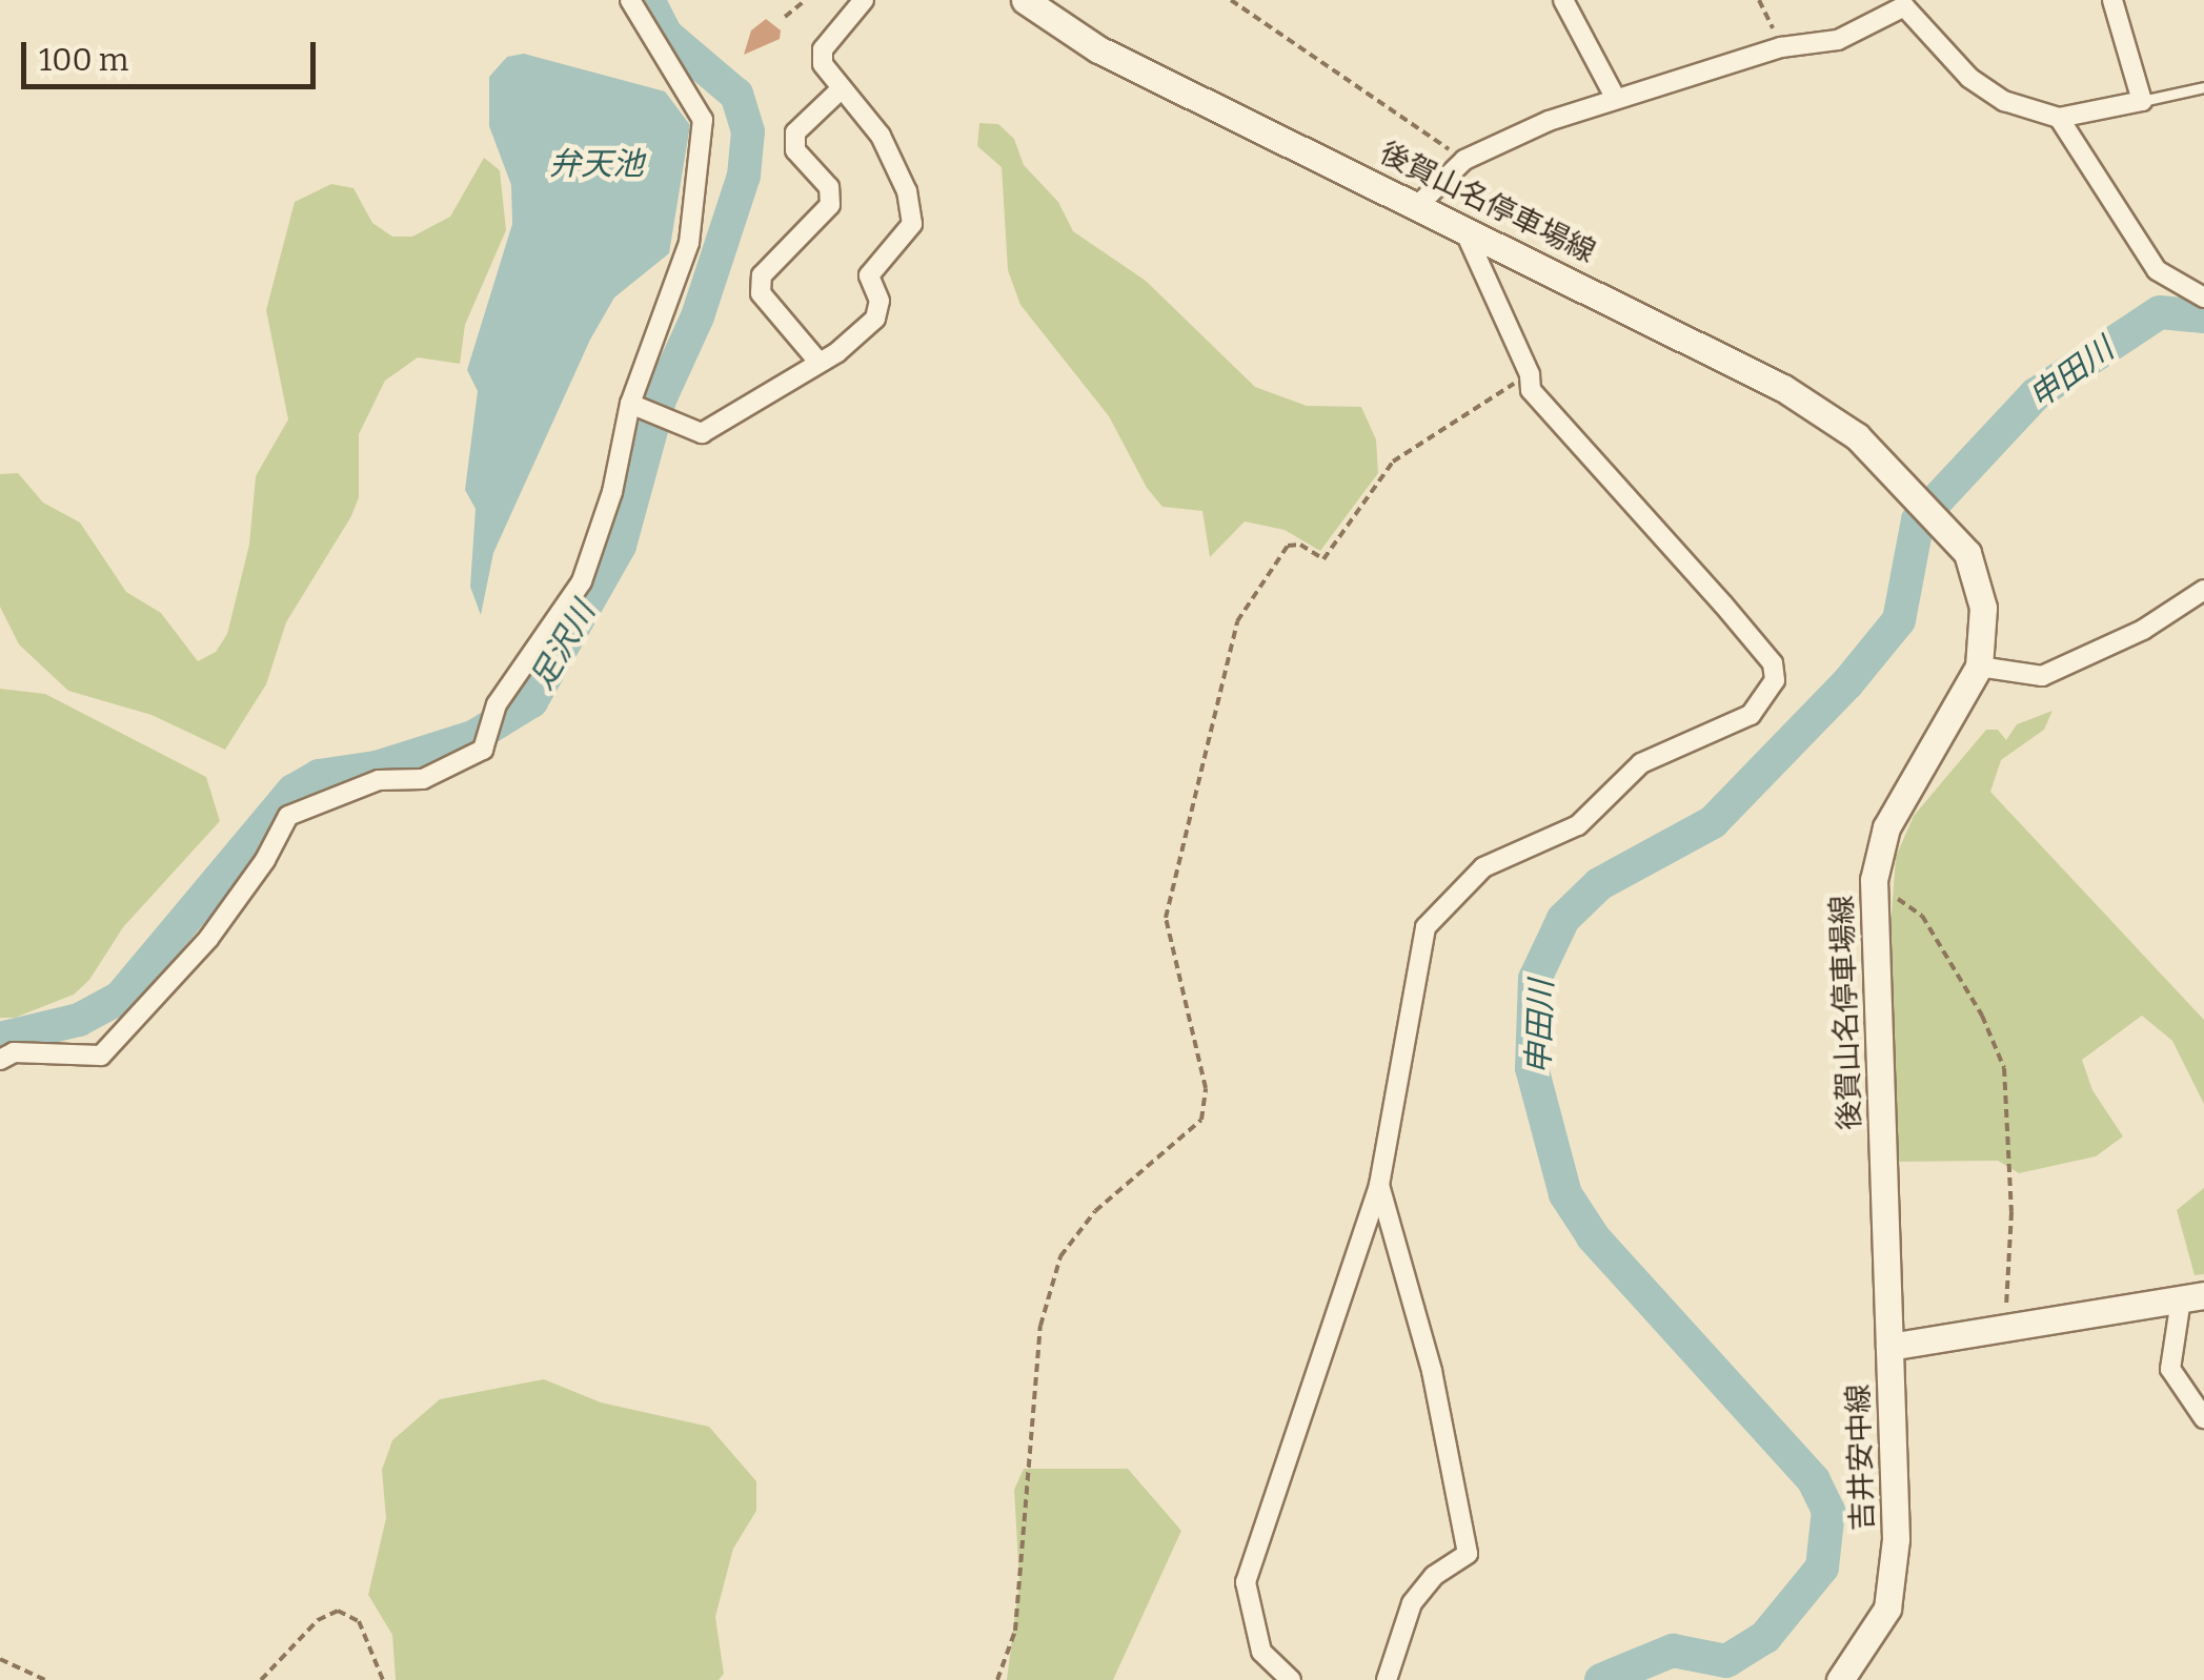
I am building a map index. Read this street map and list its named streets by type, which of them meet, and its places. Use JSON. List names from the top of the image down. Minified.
{"streets":{"main road":["後賀山名停車場線","吉井安中線"]},"crossings":[["後賀山名停車場線","吉井安中線"]],"water":["弁天池","申田川","足沢川"],"scale_bar":"100 m"}
